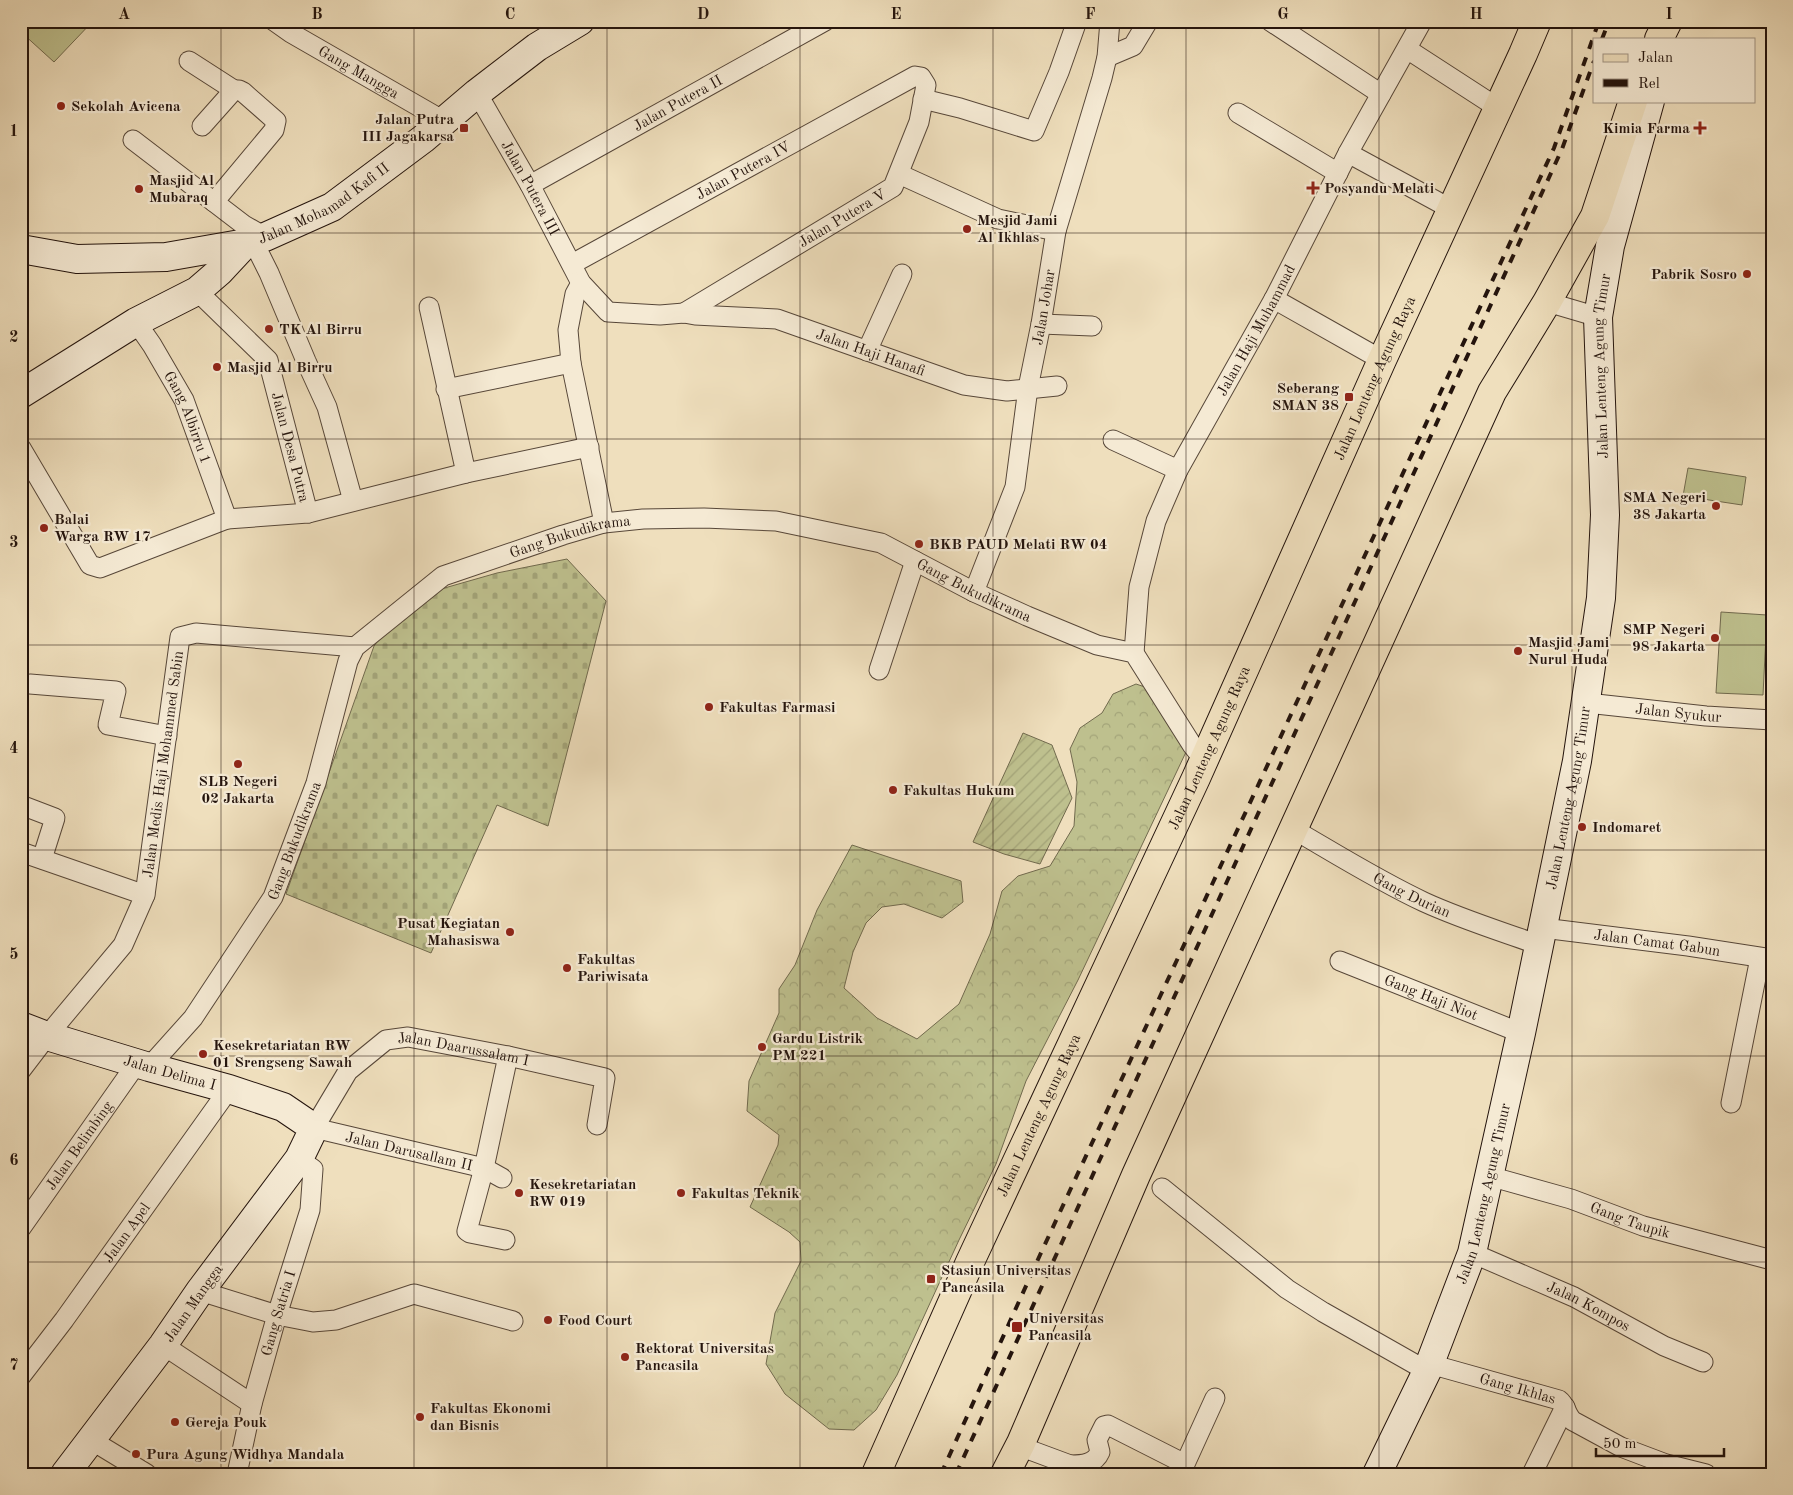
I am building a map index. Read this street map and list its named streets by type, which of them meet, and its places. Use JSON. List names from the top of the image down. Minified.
{"streets":{"main road":["Jalan Mohamad Kafi II","Jalan Lenteng Agung Timur","Jalan Lenteng Agung Raya","Jalan Delima I","Jalan Mangga"],"street":["Gang Mangga","Jalan Putera II","Jalan Putera IV","Jalan Putera III","Jalan Putera V","Jalan Johar","Jalan Haji Muhammad","Jalan Haji Hanafi","Gang Albirru 1","Jalan Desa Putra","Gang Bukudikrama","Jalan Syukur","Jalan Medis Haji Mohammed Sabin","Gang Durian","Jalan Camat Gabun","Gang Haji Niot","Jalan Daarussalam I","Jalan Belimbing","Jalan Darusallam II","Gang Taupik","Jalan Apel","Jalan Kompos","Gang Satria I","Gang Ikhlas"]},"crossings":[["Gang Mangga","Jalan Mohamad Kafi II"],["Jalan Putera II","Jalan Putera III"],["Jalan Putera IV","Jalan Putera III"],["Jalan Putera IV","Jalan Putera V"],["Jalan Putera III","Jalan Mohamad Kafi II"],["Jalan Putera III","Jalan Putera V"],["Jalan Putera III","Jalan Haji Hanafi"],["Jalan Putera V","Jalan Haji Hanafi"],["Jalan Johar","Jalan Haji Hanafi"],["Jalan Johar","Gang Bukudikrama"],["Jalan Haji Muhammad","Gang Bukudikrama"],["Jalan Lenteng Agung Timur","Jalan Syukur"],["Jalan Lenteng Agung Timur","Gang Durian"],["Jalan Lenteng Agung Timur","Jalan Camat Gabun"],["Jalan Lenteng Agung Timur","Gang Haji Niot"],["Jalan Lenteng Agung Timur","Gang Taupik"],["Jalan Lenteng Agung Timur","Jalan Kompos"],["Jalan Lenteng Agung Timur","Gang Ikhlas"],["Gang Albirru 1","Jalan Desa Putra"],["Gang Bukudikrama","Jalan Medis Haji Mohammed Sabin"],["Gang Bukudikrama","Jalan Delima I"],["Gang Bukudikrama","Jalan Belimbing"],["Jalan Medis Haji Mohammed Sabin","Jalan Delima I"],["Gang Durian","Jalan Camat Gabun"],["Jalan Daarussalam I","Jalan Delima I"],["Jalan Daarussalam I","Jalan Darusallam II"],["Jalan Daarussalam I","Jalan Mangga"],["Jalan Delima I","Jalan Belimbing"],["Jalan Delima I","Jalan Darusallam II"],["Jalan Delima I","Jalan Apel"],["Jalan Delima I","Jalan Mangga"],["Jalan Darusallam II","Jalan Mangga"],["Jalan Mangga","Gang Satria I"]],"places":{"other":["Sekolah Avicena","Masjid Al Mubaraq","Mesjid Jami Al Ikhlas","Pabrik Sosro","TK Al Birru","Masjid Al Birru","SMA Negeri 38 Jakarta","Balai Warga RW 17","BKB PAUD Melati RW 04","SMP Negeri 98 Jakarta","Masjid Jami Nurul Huda","Fakultas Farmasi","SLB Negeri 02 Jakarta","Fakultas Hukum","Indomaret","Pusat Kegiatan Mahasiswa","Fakultas Pariwisata","Gardu Listrik PM 221","Kesekretariatan RW 01 Srengseng Sawah","Kesekretariatan RW 019","Fakultas Teknik","Food Court","Rektorat Universitas Pancasila","Fakultas Ekonomi dan Bisnis","Gereja Pouk","Pura Agung Widhya Mandala"],"transit":["Jalan Putra III Jagakarsa","Seberang SMAN 38","Stasiun Universitas Pancasila","Universitas Pancasila"],"health":["Kimia Farma","Posyandu Melati"]},"legend":["Jalan","Rel"],"scale_bar":"50 m","grid":{"columns":["A","B","C","D","E","F","G","H","I"],"rows":["1","2","3","4","5","6","7"]}}
